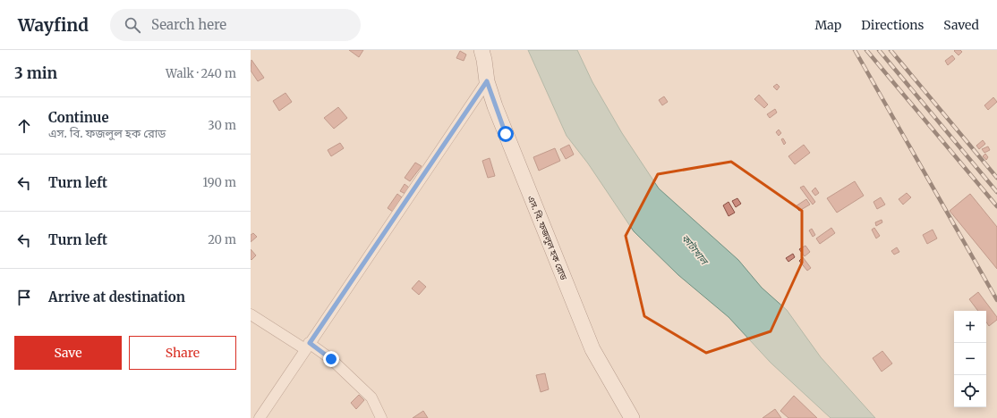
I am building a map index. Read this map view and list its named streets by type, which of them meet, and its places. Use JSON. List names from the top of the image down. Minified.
{"streets":{"main road":["এস. বি. ফজলুল হক রোড"]},"water":["কাটাখাল"],"page":{"header":"Wayfind","search":"Search here","nav":["Map","Directions","Saved"],"heading":["3 min","Walk · 240 m"],"list":[["Continue","এস. বি. ফজলুল হক রোড","30 m"],["Turn left","190 m"],["Turn left","20 m"],"Arrive at destination"],"map_buttons":["+","−"],"buttons":["Save","Share"]}}
